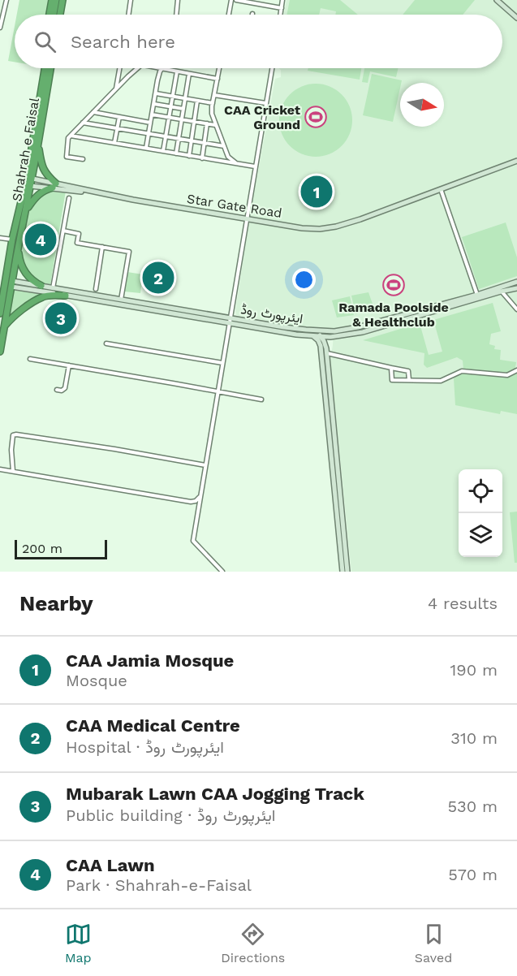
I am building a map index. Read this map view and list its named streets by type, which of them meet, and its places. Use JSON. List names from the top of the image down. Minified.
{"streets":{"highway":["Shahrah e Faisal"],"main road":["Star Gate Road","ایئرپورٹ روڈ"]},"crossings":[["Shahrah e Faisal","Star Gate Road"]],"places":{"sports":["CAA Cricket Ground","Ramada Poolside & Healthclub"]},"scale_bar":"200 m","north":"right","page":{"search":"Search here","pins":["1","4","2","3"],"scale":"200 m","heading":["Nearby","4 results"],"list":[{"mark":"1","name":"CAA Jamia Mosque","note":"Mosque","value":"190 m"},{"mark":"2","name":"CAA Medical Centre","note":"Hospital · ایئرپورٹ روڈ","value":"310 m"},{"mark":"3","name":"Mubarak Lawn CAA Jogging Track","note":"Public building · ایئرپورٹ روڈ","value":"530 m"},{"mark":"4","name":"CAA Lawn","note":"Park · Shahrah-e-Faisal","value":"570 m"}],"nav":["Map","Directions","Saved"]}}
